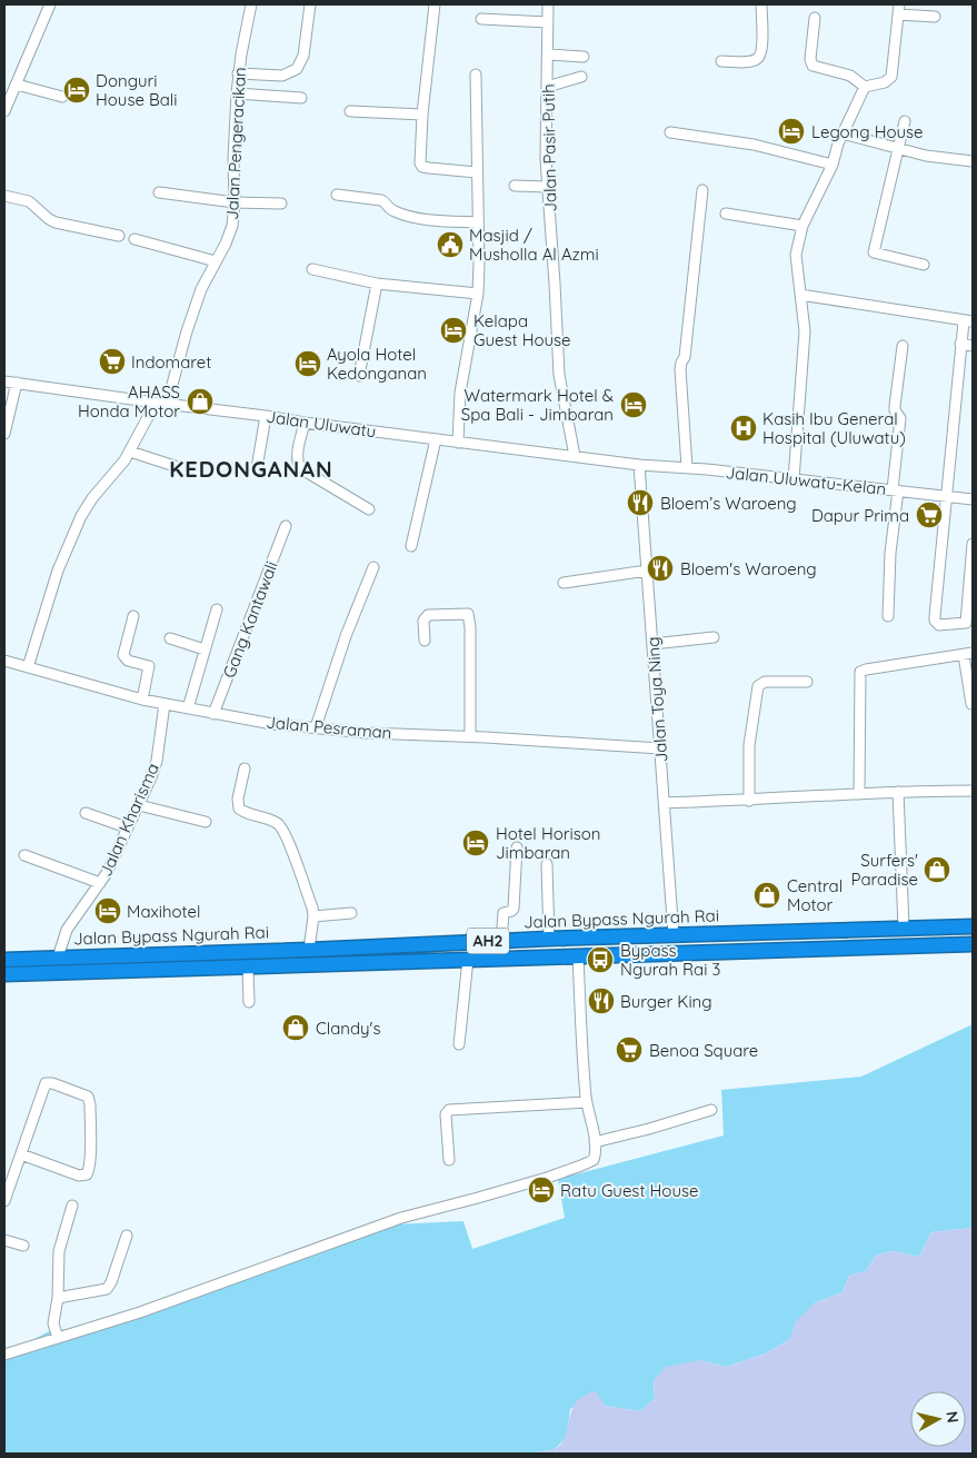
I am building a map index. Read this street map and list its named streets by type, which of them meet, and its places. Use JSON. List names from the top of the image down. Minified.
{"streets":{"highway":["Jalan Bypass Ngurah Rai","AH2"],"street":["Jalan Pengeracikan","Jalan Pasir Putih","Jalan Uluwatu","Jalan Uluwatu-Kelan","Gang Kantawali","Jalan Toya Ning","Jalan Pesraman","Jalan Kharisma"]},"crossings":[["Jalan Pengeracikan","Jalan Uluwatu"],["Jalan Pasir Putih","Jalan Uluwatu"],["Jalan Uluwatu","Jalan Uluwatu-Kelan"],["Jalan Uluwatu","Jalan Toya Ning"],["Jalan Uluwatu-Kelan","Jalan Toya Ning"],["Gang Kantawali","Jalan Pesraman"],["Jalan Toya Ning","Jalan Pesraman"],["Jalan Toya Ning","Jalan Bypass Ngurah Rai"],["Jalan Pesraman","Jalan Kharisma"],["Jalan Kharisma","Jalan Bypass Ngurah Rai"]],"districts":["KEDONGANAN"],"places":{"hotel":["Donguri House Bali","Legong House","Kelapa Guest House","Ayola Hotel Kedonganan","Watermark Hotel & Spa Bali - Jimbaran","Hotel Horison Jimbaran","Maxihotel","Ratu Guest House"],"public building":["Masjid / Musholla Al Azmi"],"supermarket":["Indomaret","Dapur Prima","Benoa Square"],"shop":["AHASS Honda Motor","Surfers' Paradise","Central Motor","Clandy's"],"hospital":["Kasih Ibu General Hospital (Uluwatu)"],"restaurant":["Bloem’s Waroeng","Bloem's Waroeng","Burger King"],"bus stop":["Bypass Ngurah Rai 3"]},"north":"right"}
